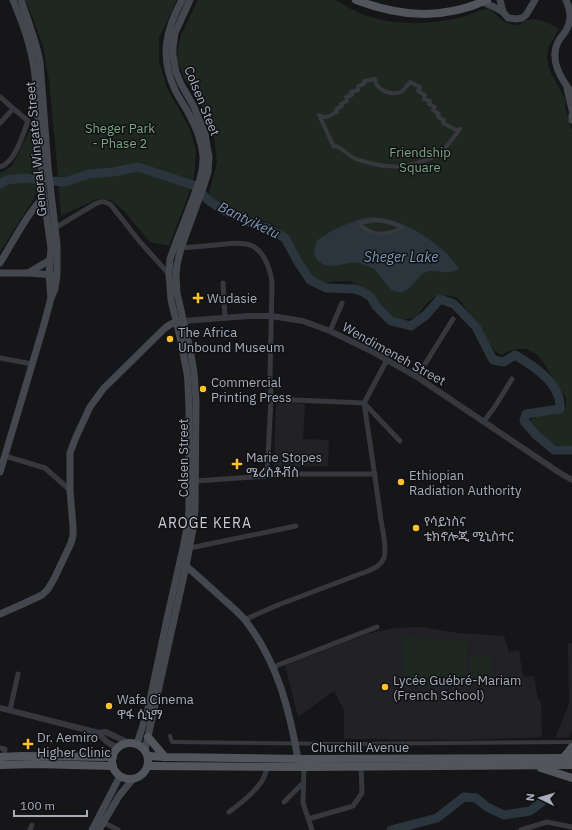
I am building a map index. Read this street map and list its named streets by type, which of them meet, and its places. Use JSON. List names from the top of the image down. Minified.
{"streets":{"main road":["Colsen Steet","General Wingate Street","Colsen Street","Churchill Avenue"],"street":["Wendimeneh Street"]},"crossings":[["Colsen Steet","Colsen Street"],["Wendimeneh Street","Colsen Street"],["Colsen Street","Churchill Avenue"]],"districts":["AROGE KERA"],"water":["Bantyiketu","Sheger Lake"],"parks":["Sheger Park - Phase 2","Friendship Square"],"places":{"health":["Wudasie","Marie Stopes ሜሪስቶቭስ","Dr. Aemiro Higher Clinic"],"other":["The Africa Unbound Museum","Commercial Printing Press","Ethiopian Radiation Authority","የሳይነስና ቴክኖሎጂ ሚኒስተር","Lycée Guébré-Mariam (French School)","Wafa Cinema ዋፋ ሲኒማ"]},"scale_bar":"100 m","north":"left"}
